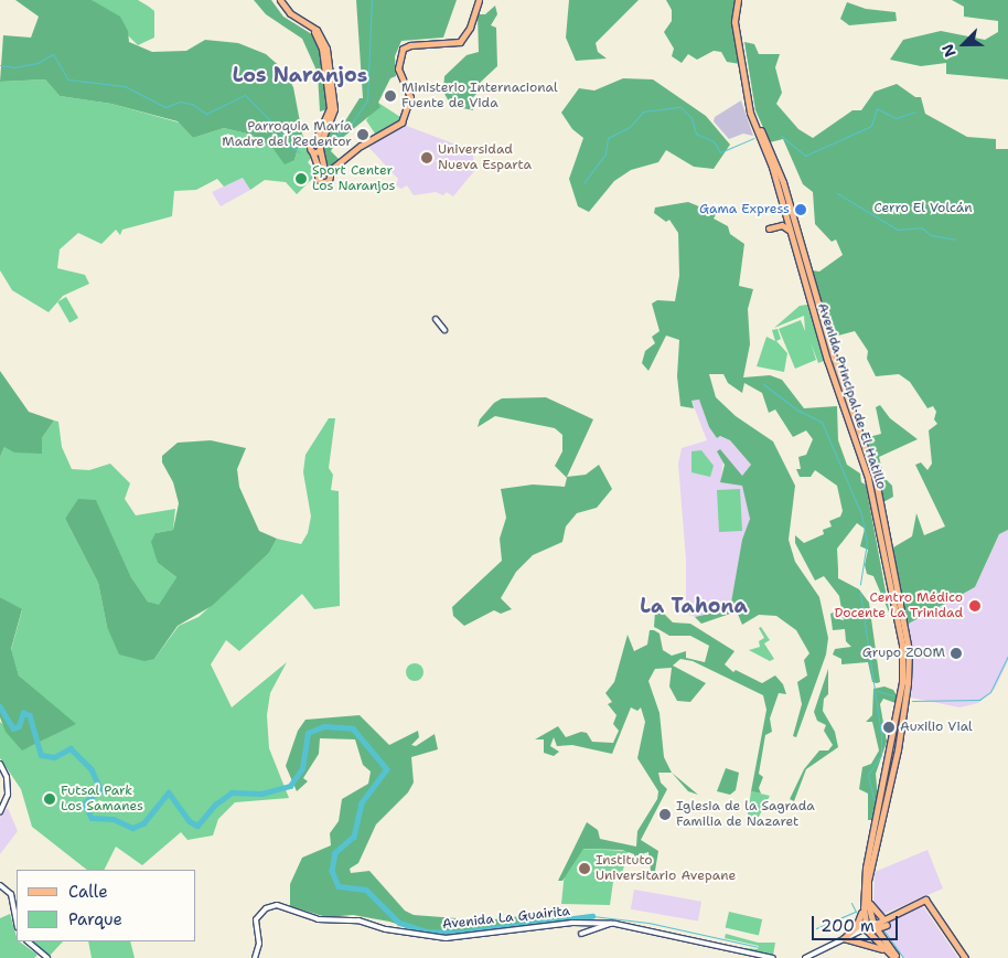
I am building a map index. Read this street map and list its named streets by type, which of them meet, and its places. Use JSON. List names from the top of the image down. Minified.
{"streets":{"main road":["Avenida Principal de El Hatillo"],"street":["Avenida La Guairita"]},"districts":["Los Naranjos","La Tahona"],"parks":["Cerro El Volcán"],"places":["Ministerio Internacional Fuente de Vida","Parroquia María Madre del Redentor","Universidad Nueva Esparta","Sport Center Los Naranjos","Gama Express","Centro Médico Docente La Trinidad","Grupo ZOOM","Auxilio Vial","Futsal Park Los Samanes","Iglesia de la Sagrada Familia de Nazaret","Instituto Universitario Avepane"],"legend":["Calle","Parque"],"scale_bar":"200 m","north":"bottom left"}
